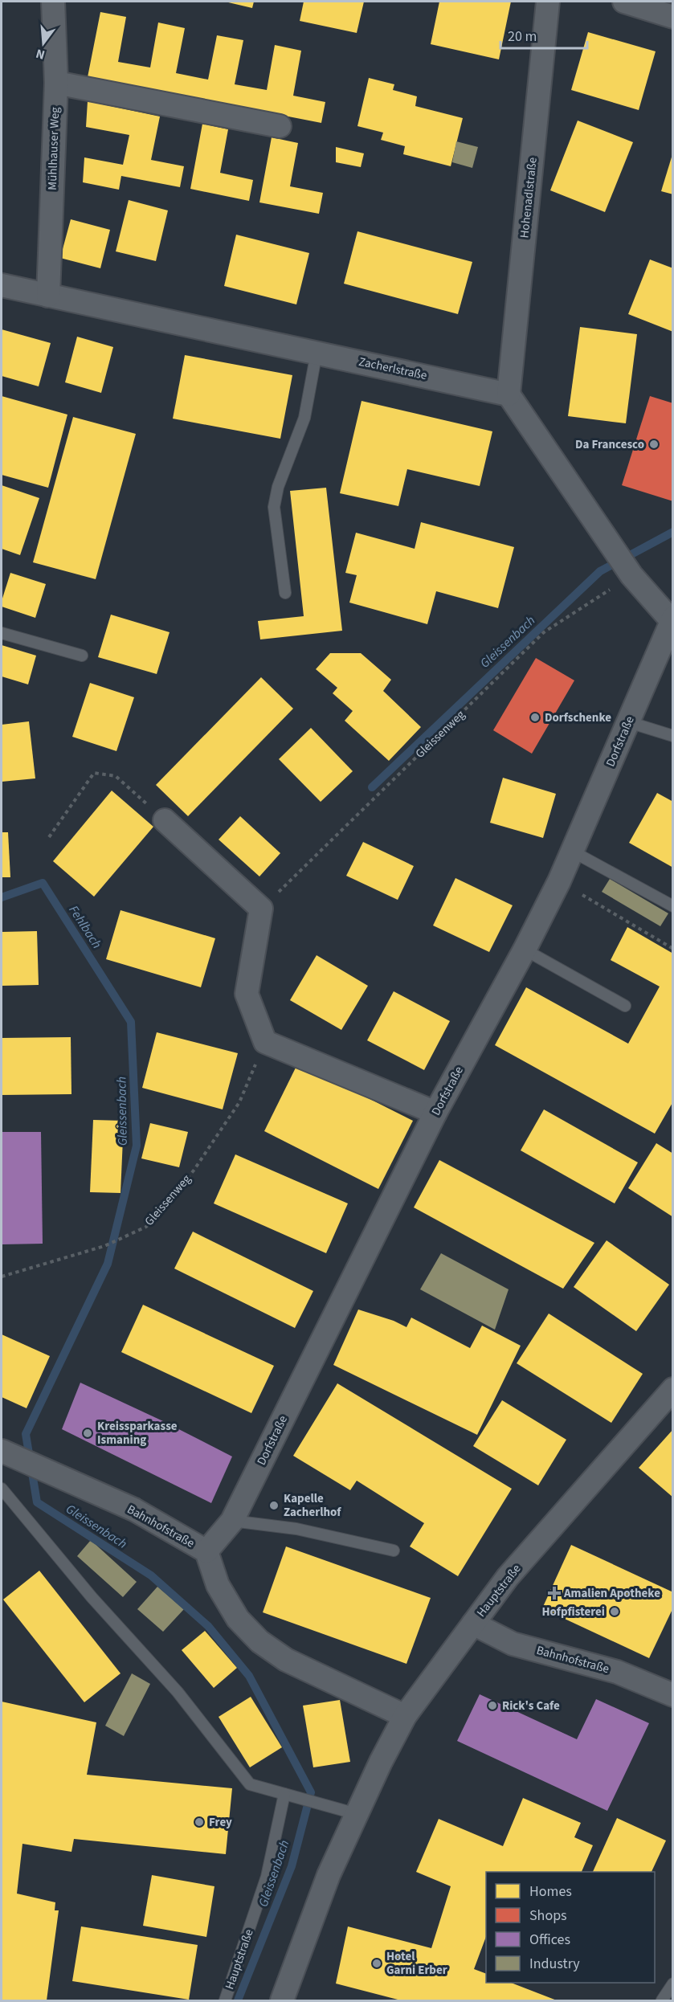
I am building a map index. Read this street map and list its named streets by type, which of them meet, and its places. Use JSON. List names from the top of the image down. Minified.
{"streets":{"street":["Mühlhauser Weg","Hohenadlstraße","Zacherlstraße","Dorfstraße","Bahnhofstraße","Hauptstraße"],"path":["Gleissenweg"]},"crossings":[["Mühlhauser Weg","Zacherlstraße"],["Hohenadlstraße","Zacherlstraße"],["Dorfstraße","Bahnhofstraße"],["Bahnhofstraße","Hauptstraße"]],"water":["Gleissenbach","Fehlbach"],"places":{"other":["Da Francesco","Dorfschenke","Kreissparkasse Ismaning","Kapelle Zacherlhof","Hofpfisterei","Rick's Cafe","Frey","Hotel Garni Erber"],"health":["Amalien Apotheke"]},"legend":["Homes","Shops","Offices","Industry"],"scale_bar":"20 m","north":"bottom"}
